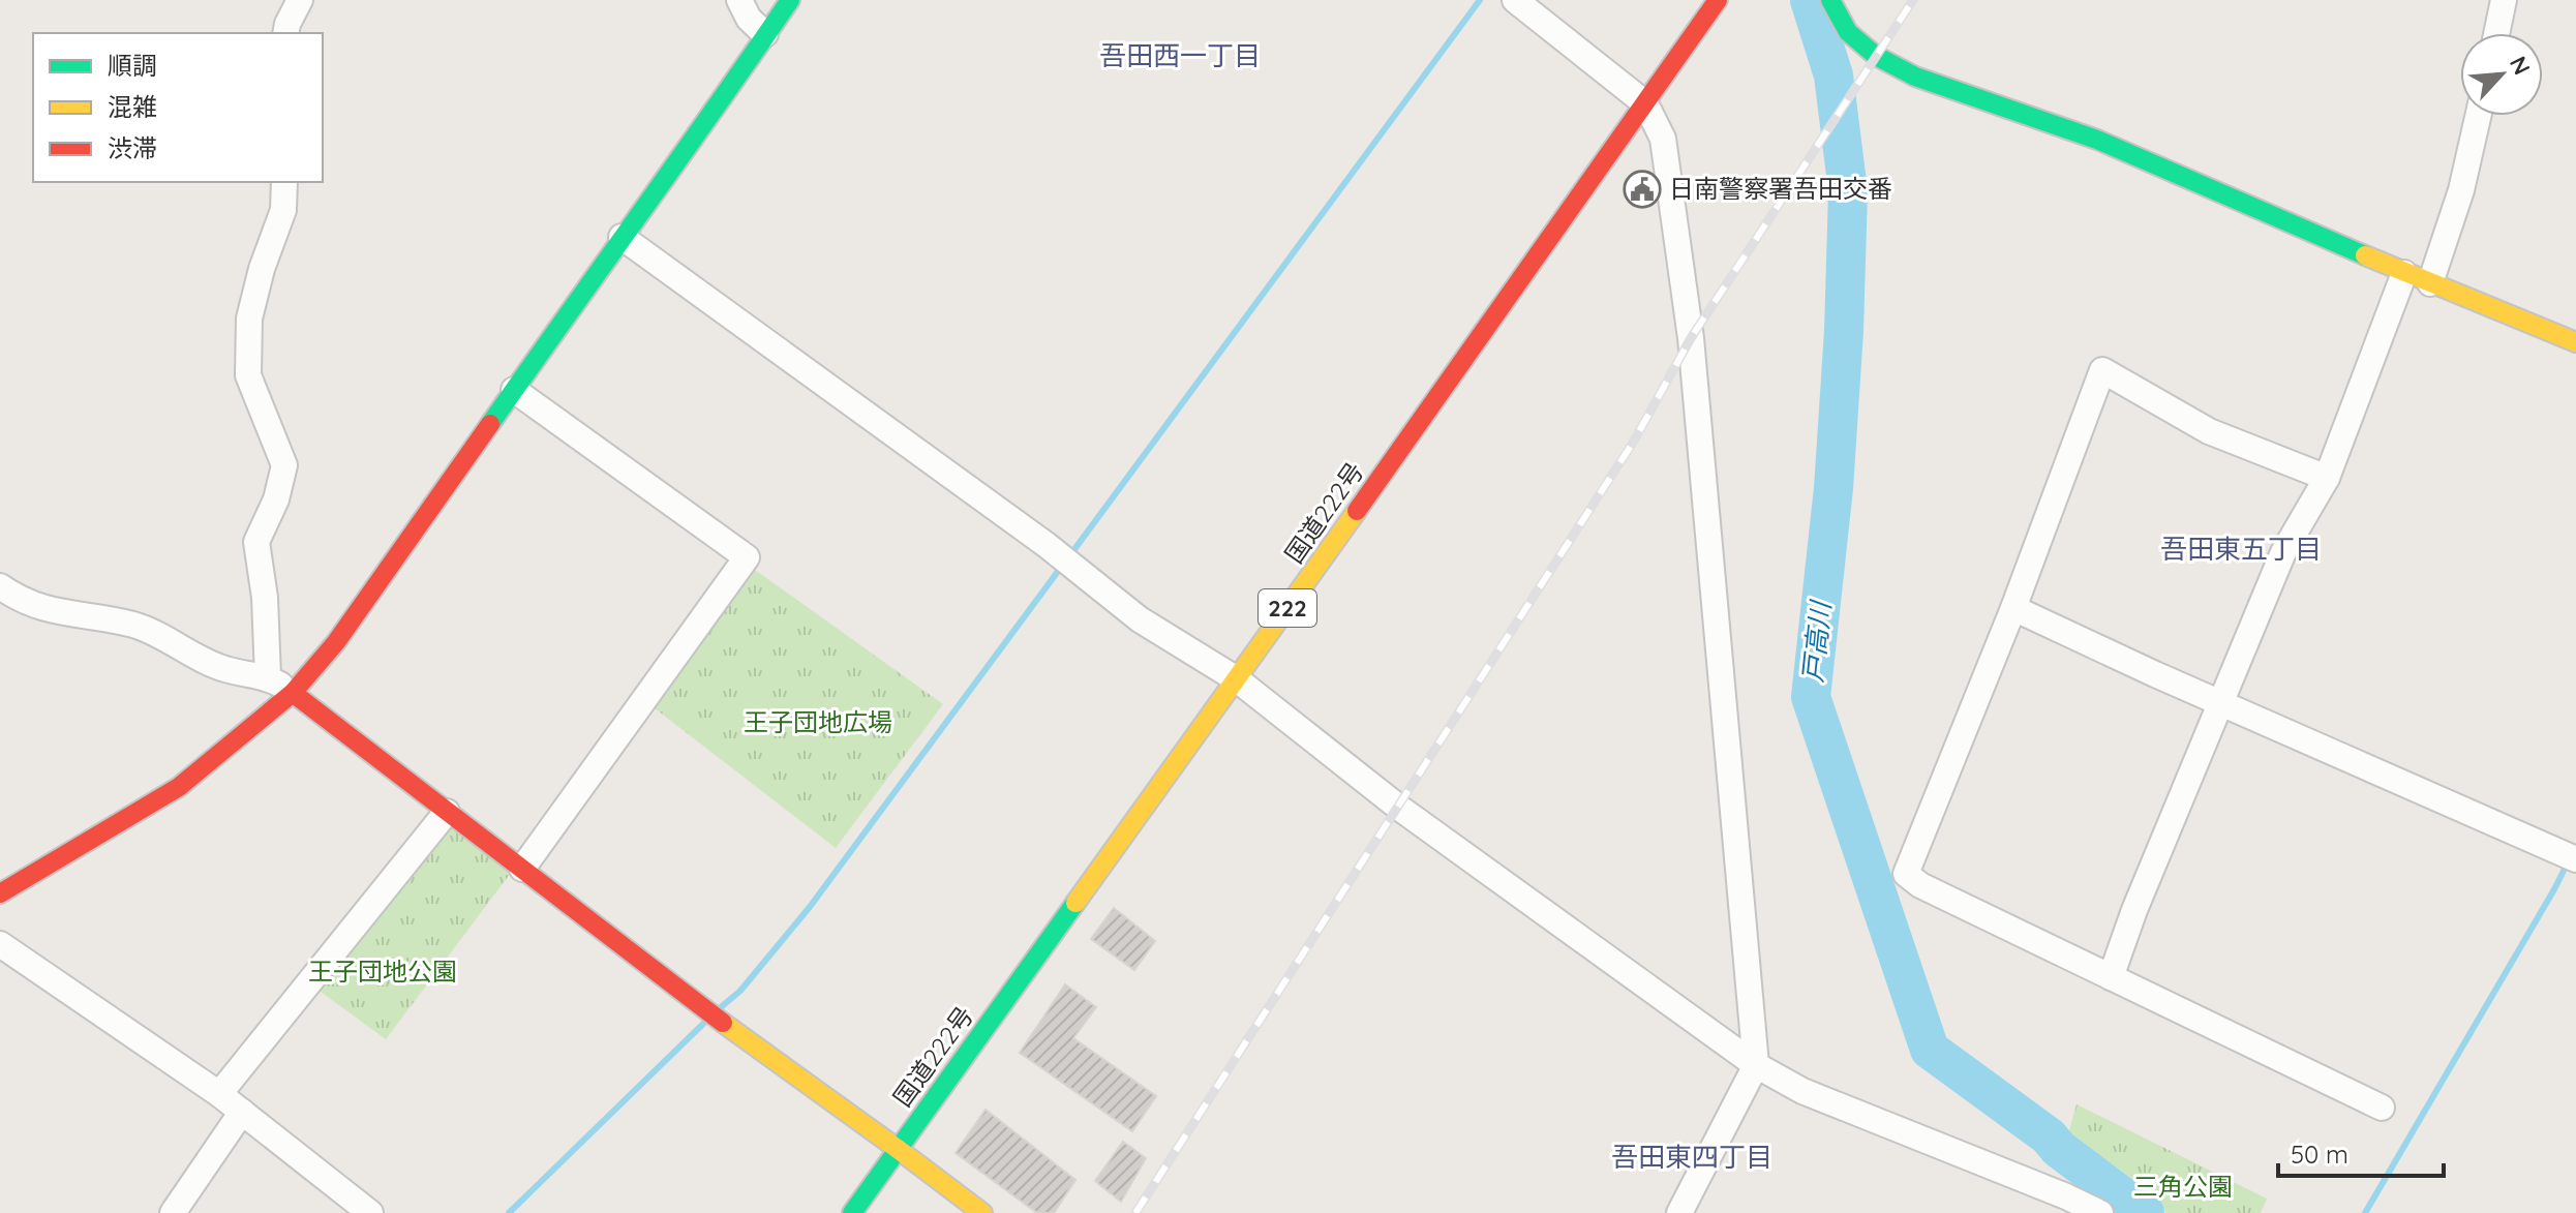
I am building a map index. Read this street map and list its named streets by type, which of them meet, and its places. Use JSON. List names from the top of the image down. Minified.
{"streets":{"main road":["国道222号","222"]},"districts":["吾田西一丁目","吾田東五丁目","吾田東四丁目"],"water":["戸高川"],"parks":["王子団地広場","王子団地公園","三角公園"],"places":{"public building":["日南警察署吾田交番"]},"legend":["順調","混雑","渋滞"],"scale_bar":"50 m","north":"top right"}
